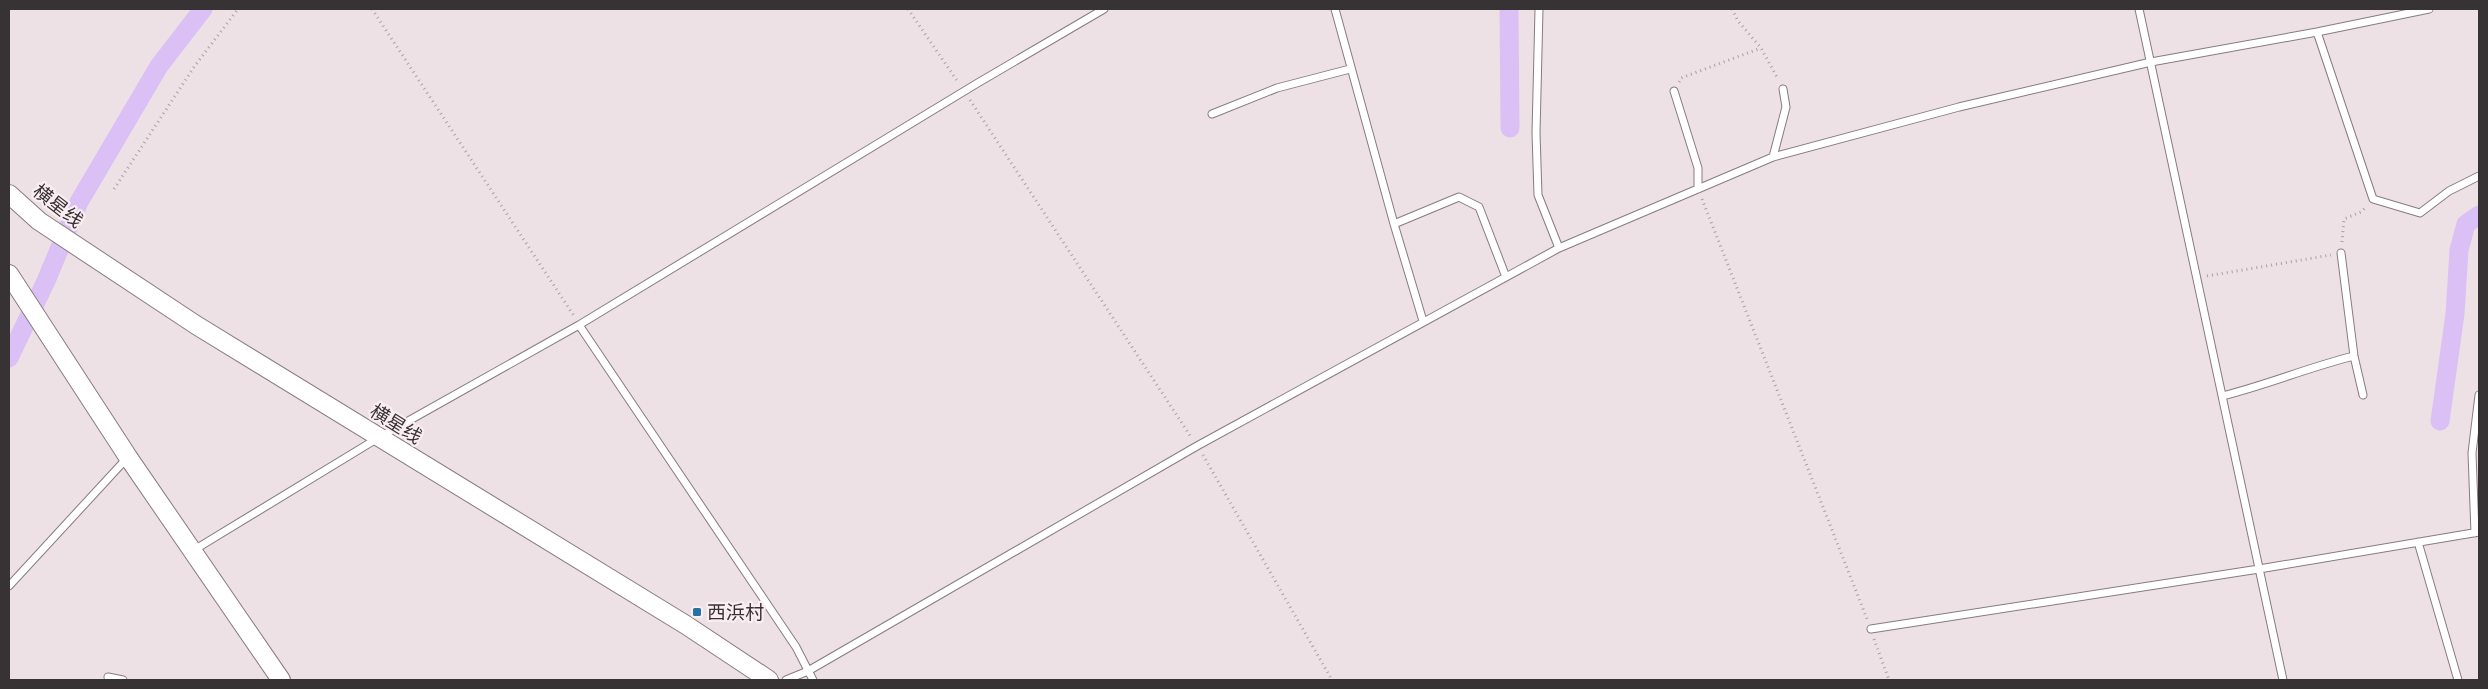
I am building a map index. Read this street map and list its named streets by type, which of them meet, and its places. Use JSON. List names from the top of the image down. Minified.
{"streets":{"street":["横星线"]},"places":{"transit":["西浜村"]}}
